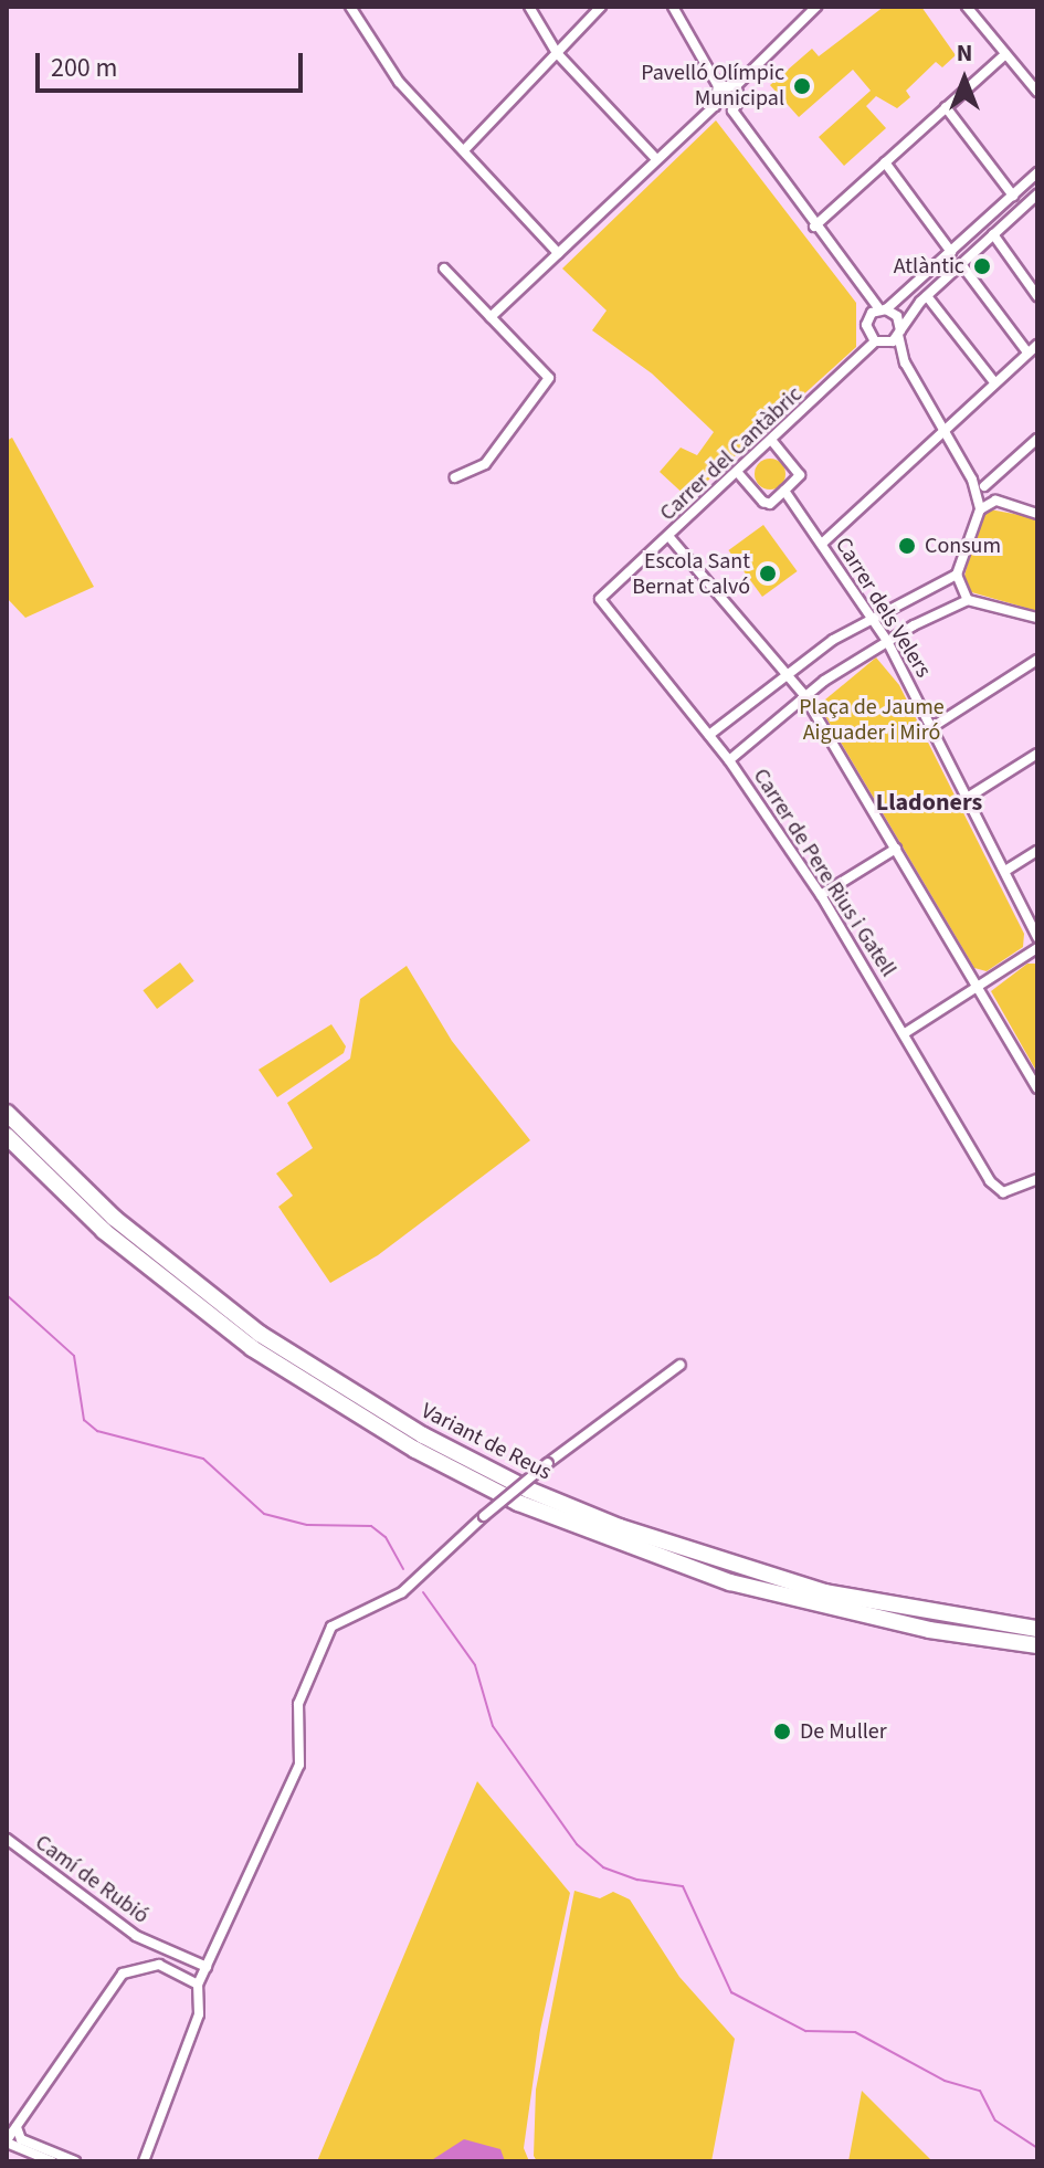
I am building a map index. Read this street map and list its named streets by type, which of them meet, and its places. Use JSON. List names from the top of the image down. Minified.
{"streets":{"highway":["Variant de Reus"],"street":["Carrer del Cantàbric","Carrer dels Velers","Carrer de Pere Rius i Gatell","Camí de Rubió"]},"crossings":[["Carrer del Cantàbric","Carrer de Pere Rius i Gatell"]],"districts":["Lladoners"],"parks":["Plaça de Jaume Aiguader i Miró"],"places":["Pavelló Olímpic Municipal","Atlàntic","Consum","Escola Sant Bernat Calvó","De Muller"],"scale_bar":"200 m","north":"top"}
